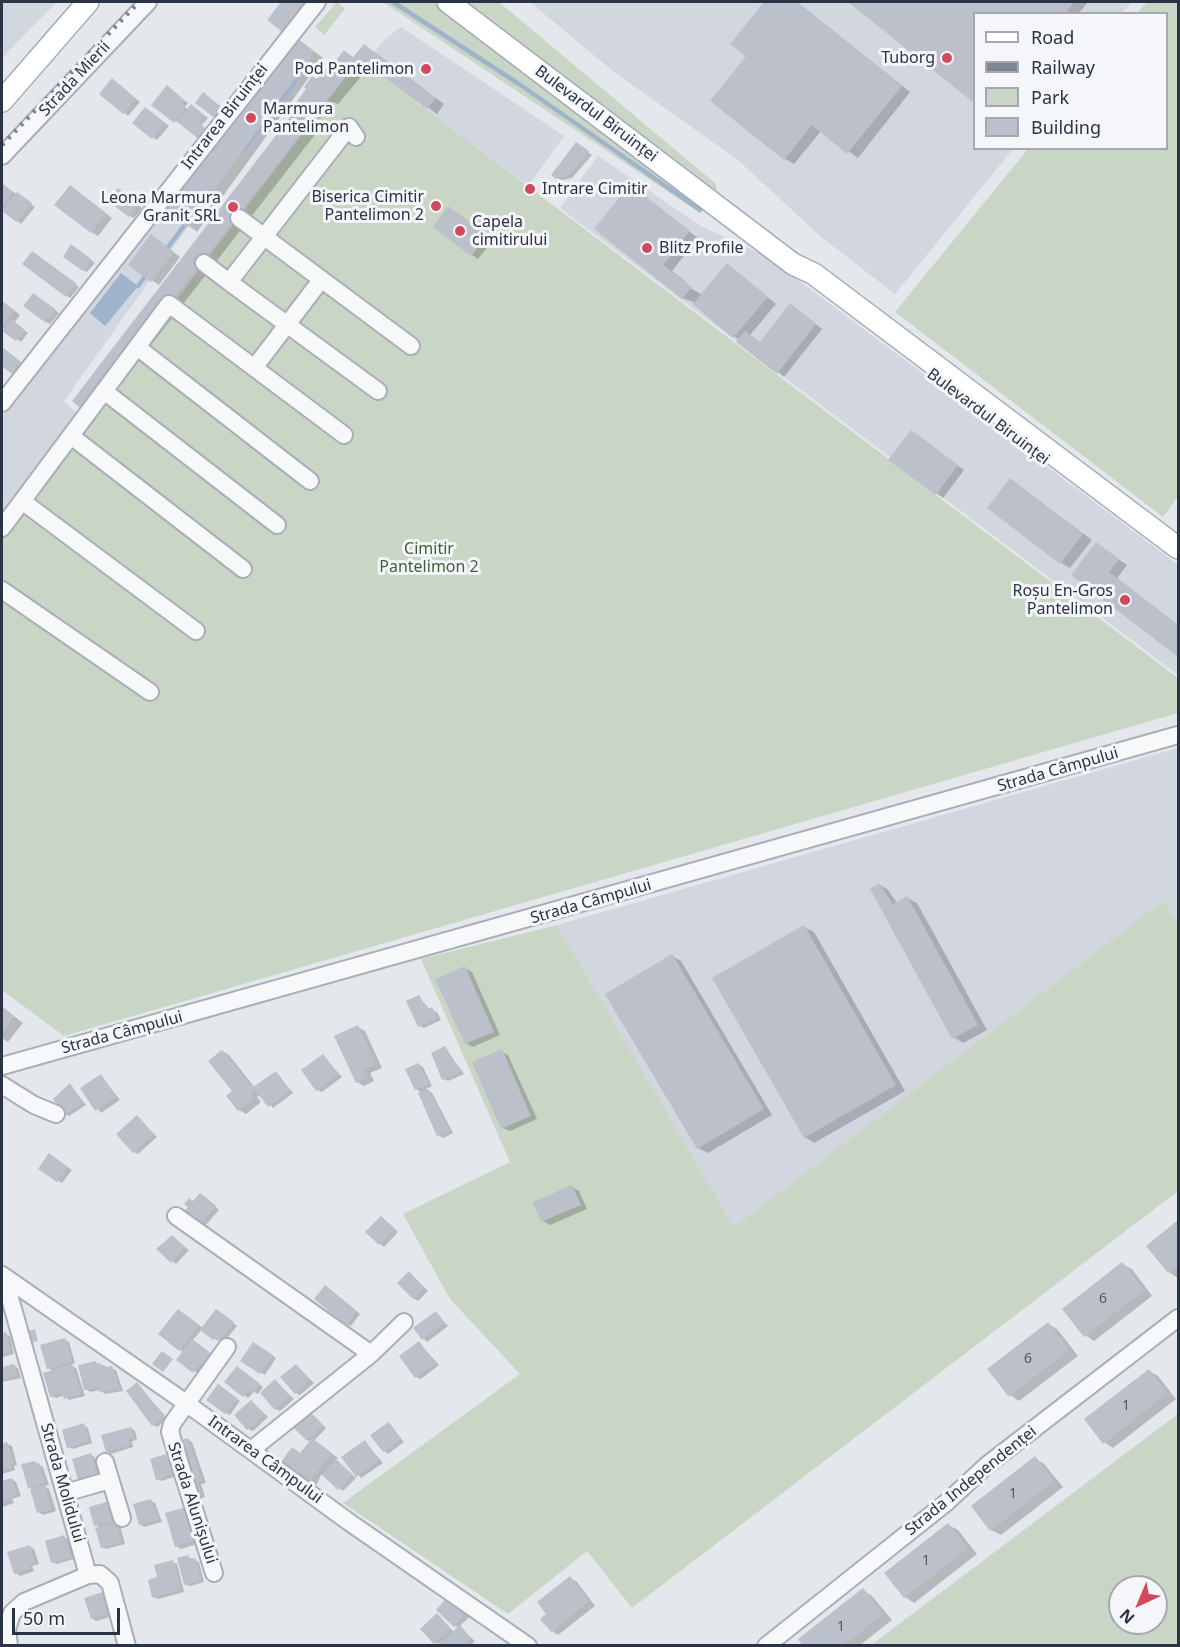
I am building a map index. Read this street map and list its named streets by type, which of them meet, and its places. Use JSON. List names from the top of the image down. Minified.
{"streets":{"main road":["Bulevardul Biruinței"],"street":["Strada Mierii","Intrarea Biruinței","Strada Câmpului","Intrarea Câmpului","Strada Independenței","Strada Molidului","Strada Alunișului"]},"crossings":[["Intrarea Câmpului","Strada Molidului"],["Intrarea Câmpului","Strada Alunișului"]],"parks":["Cimitir Pantelimon 2"],"places":["Tuborg","Pod Pantelimon","Marmura Pantelimon","Intrare Cimitir","Biserica Cimitir Pantelimon 2","Leona Marmura Granit SRL","Capela cimitirului","Blitz Profile","Roșu En-Gros Pantelimon"],"house_numbers":["6","6","1","1","1","1"],"legend":["Road","Railway","Park","Building"],"scale_bar":"50 m","north":"bottom left"}
